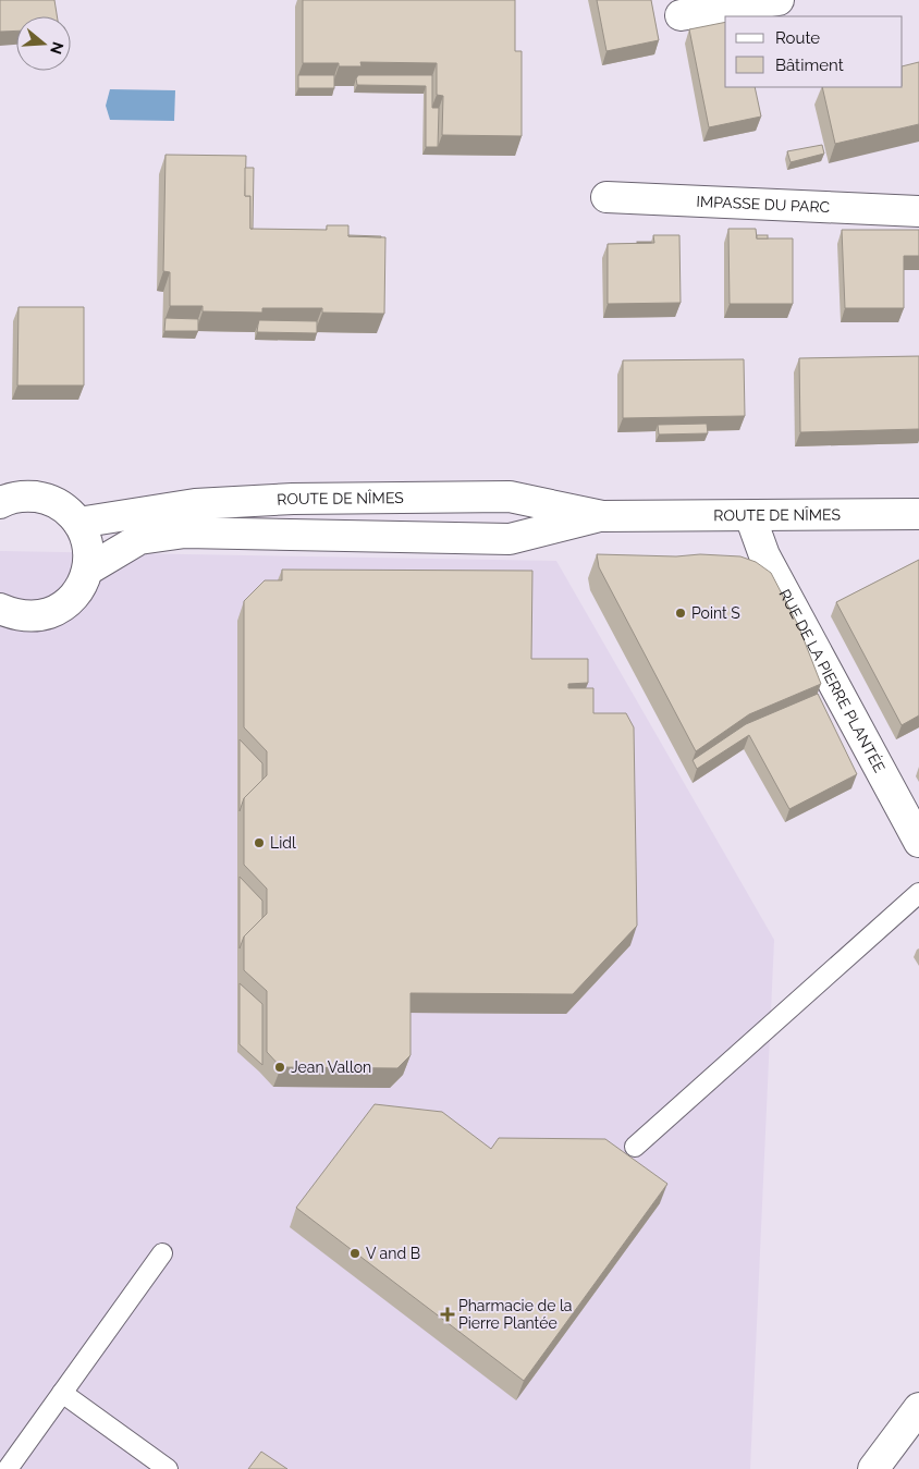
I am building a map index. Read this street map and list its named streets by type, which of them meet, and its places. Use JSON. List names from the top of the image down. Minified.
{"streets":{"main road":["IMPASSE DU PARC","ROUTE DE NÎMES","RUE DE LA PIERRE PLANTÉE"]},"crossings":[["ROUTE DE NÎMES","RUE DE LA PIERRE PLANTÉE"]],"places":{"other":["Point S","Lidl","Jean Vallon","V and B"],"health":["Pharmacie de la Pierre Plantée"]},"legend":["Route","Bâtiment"],"north":"right"}
